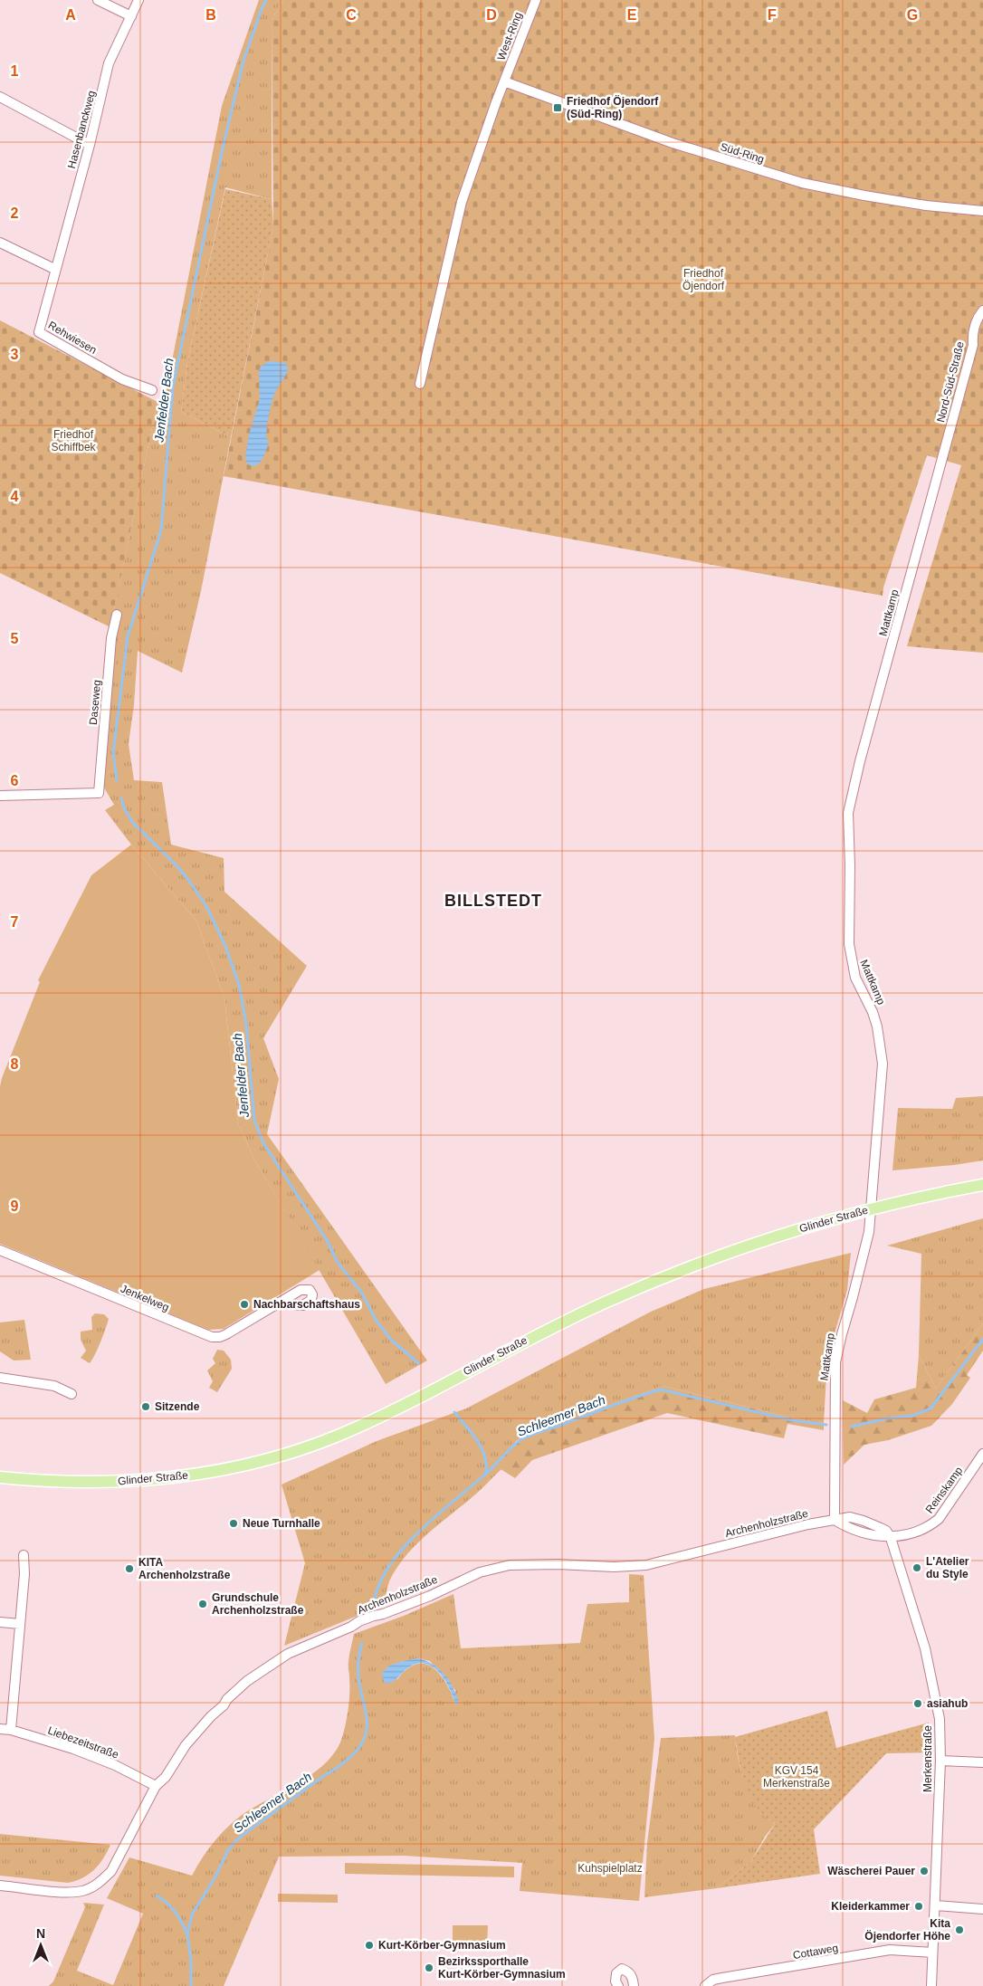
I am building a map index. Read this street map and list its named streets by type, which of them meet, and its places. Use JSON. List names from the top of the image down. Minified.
{"streets":{"main road":["Glinder Straße"],"street":["West-Ring","Hasenbanckweg","Süd-Ring","Rehwiesen","Nord-Süd-Straße","Mattkamp","Daseweg","Jenkelweg","Reinskamp","Archenholzstraße","Liebezeitstraße","Merkenstraße","Cottaweg"]},"crossings":[["West-Ring","Süd-Ring"],["Hasenbanckweg","Rehwiesen"],["Nord-Süd-Straße","Mattkamp"],["Mattkamp","Glinder Straße"],["Mattkamp","Archenholzstraße"],["Reinskamp","Archenholzstraße"],["Reinskamp","Merkenstraße"],["Archenholzstraße","Liebezeitstraße"],["Archenholzstraße","Merkenstraße"],["Merkenstraße","Cottaweg"]],"districts":["BILLSTEDT"],"water":["Jenfelder Bach","Schleemer Bach"],"parks":["Friedhof Öjendorf","Friedhof Schiffbek","KGV 154 Merkenstraße","Kuhspielplatz"],"places":{"transit":["Friedhof Öjendorf (Süd-Ring)"],"other":["Nachbarschaftshaus","Sitzende","Neue Turnhalle","L'Atelier du Style","KITA Archenholzstraße","Grundschule Archenholzstraße","asiahub","Wäscherei Pauer","Kleiderkammer","Kita Öjendorfer Höhe","Kurt-Körber-Gymnasium","Bezirkssporthalle Kurt-Körber-Gymnasium"]},"north":"top","grid":{"columns":["A","B","C","D","E","F","G"],"rows":["1","2","3","4","5","6","7","8","9"]}}
